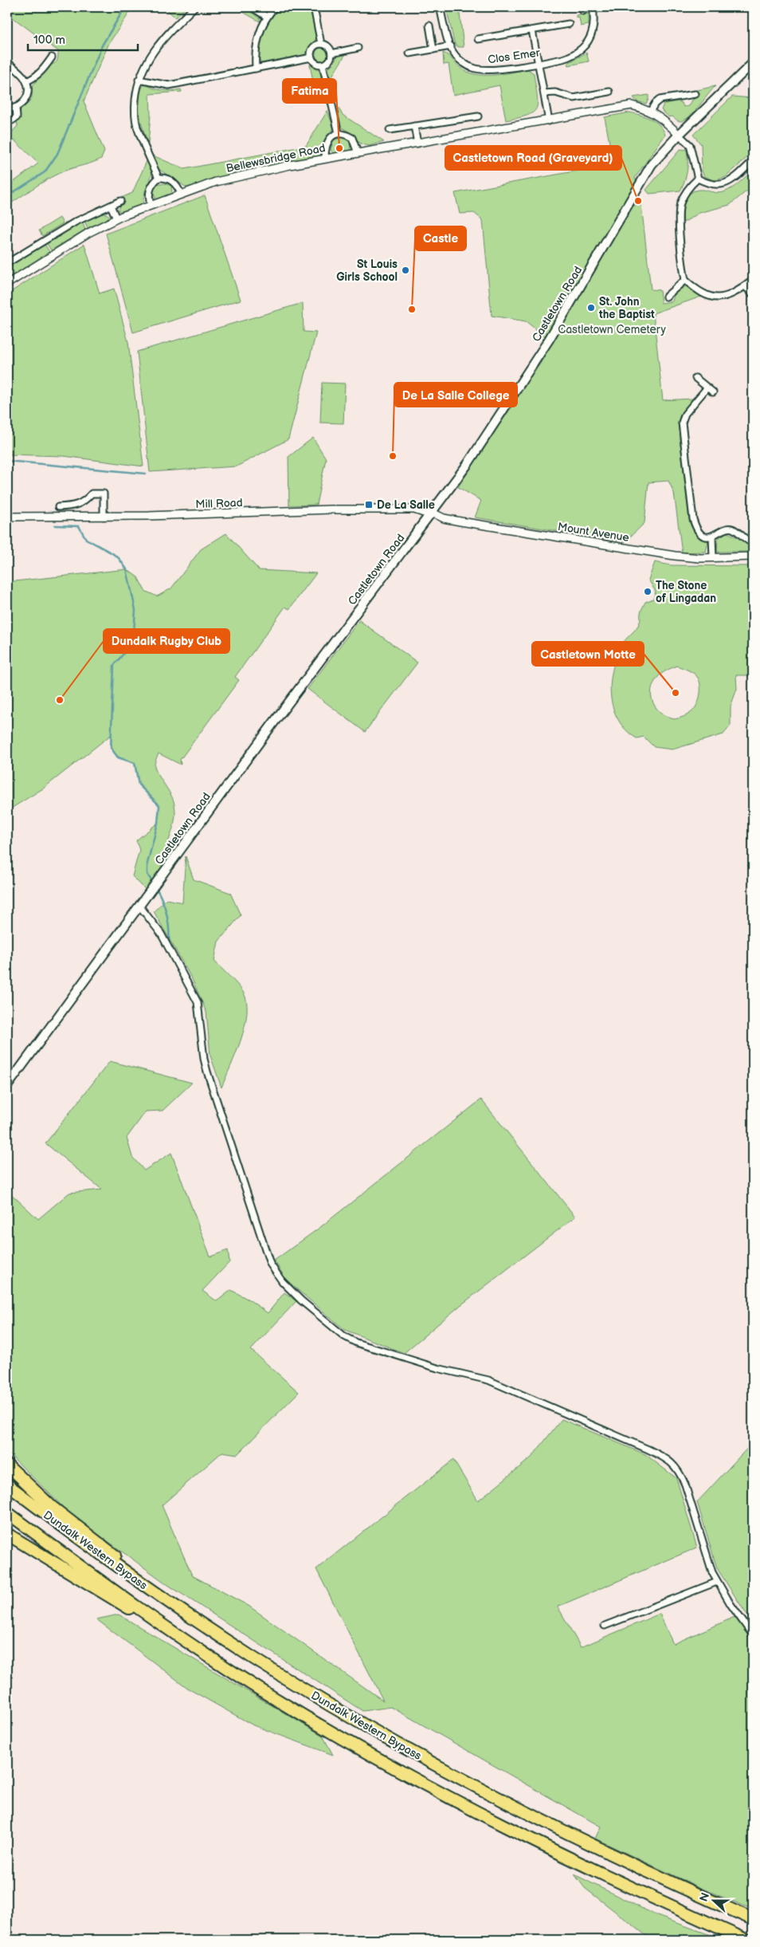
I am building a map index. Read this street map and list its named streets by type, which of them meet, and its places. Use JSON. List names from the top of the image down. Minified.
{"streets":{"highway":["Dundalk Western Bypass"],"main road":["Castletown Road"],"street":["Clos Emer","Bellewsbridge Road","Mill Road","Mount Avenue"]},"crossings":[["Bellewsbridge Road","Castletown Road"],["Castletown Road","Mill Road"],["Castletown Road","Mount Avenue"],["Mill Road","Mount Avenue"]],"parks":["Castletown Cemetery"],"places":{"other":["Fatima","Castletown Road (Graveyard)","St Louis Girls School","St. John the Baptist","Castle","De La Salle College","The Stone of Lingadan","Castletown Motte","Dundalk Rugby Club"],"transit":["De La Salle"]},"scale_bar":"100 m","north":"left"}
